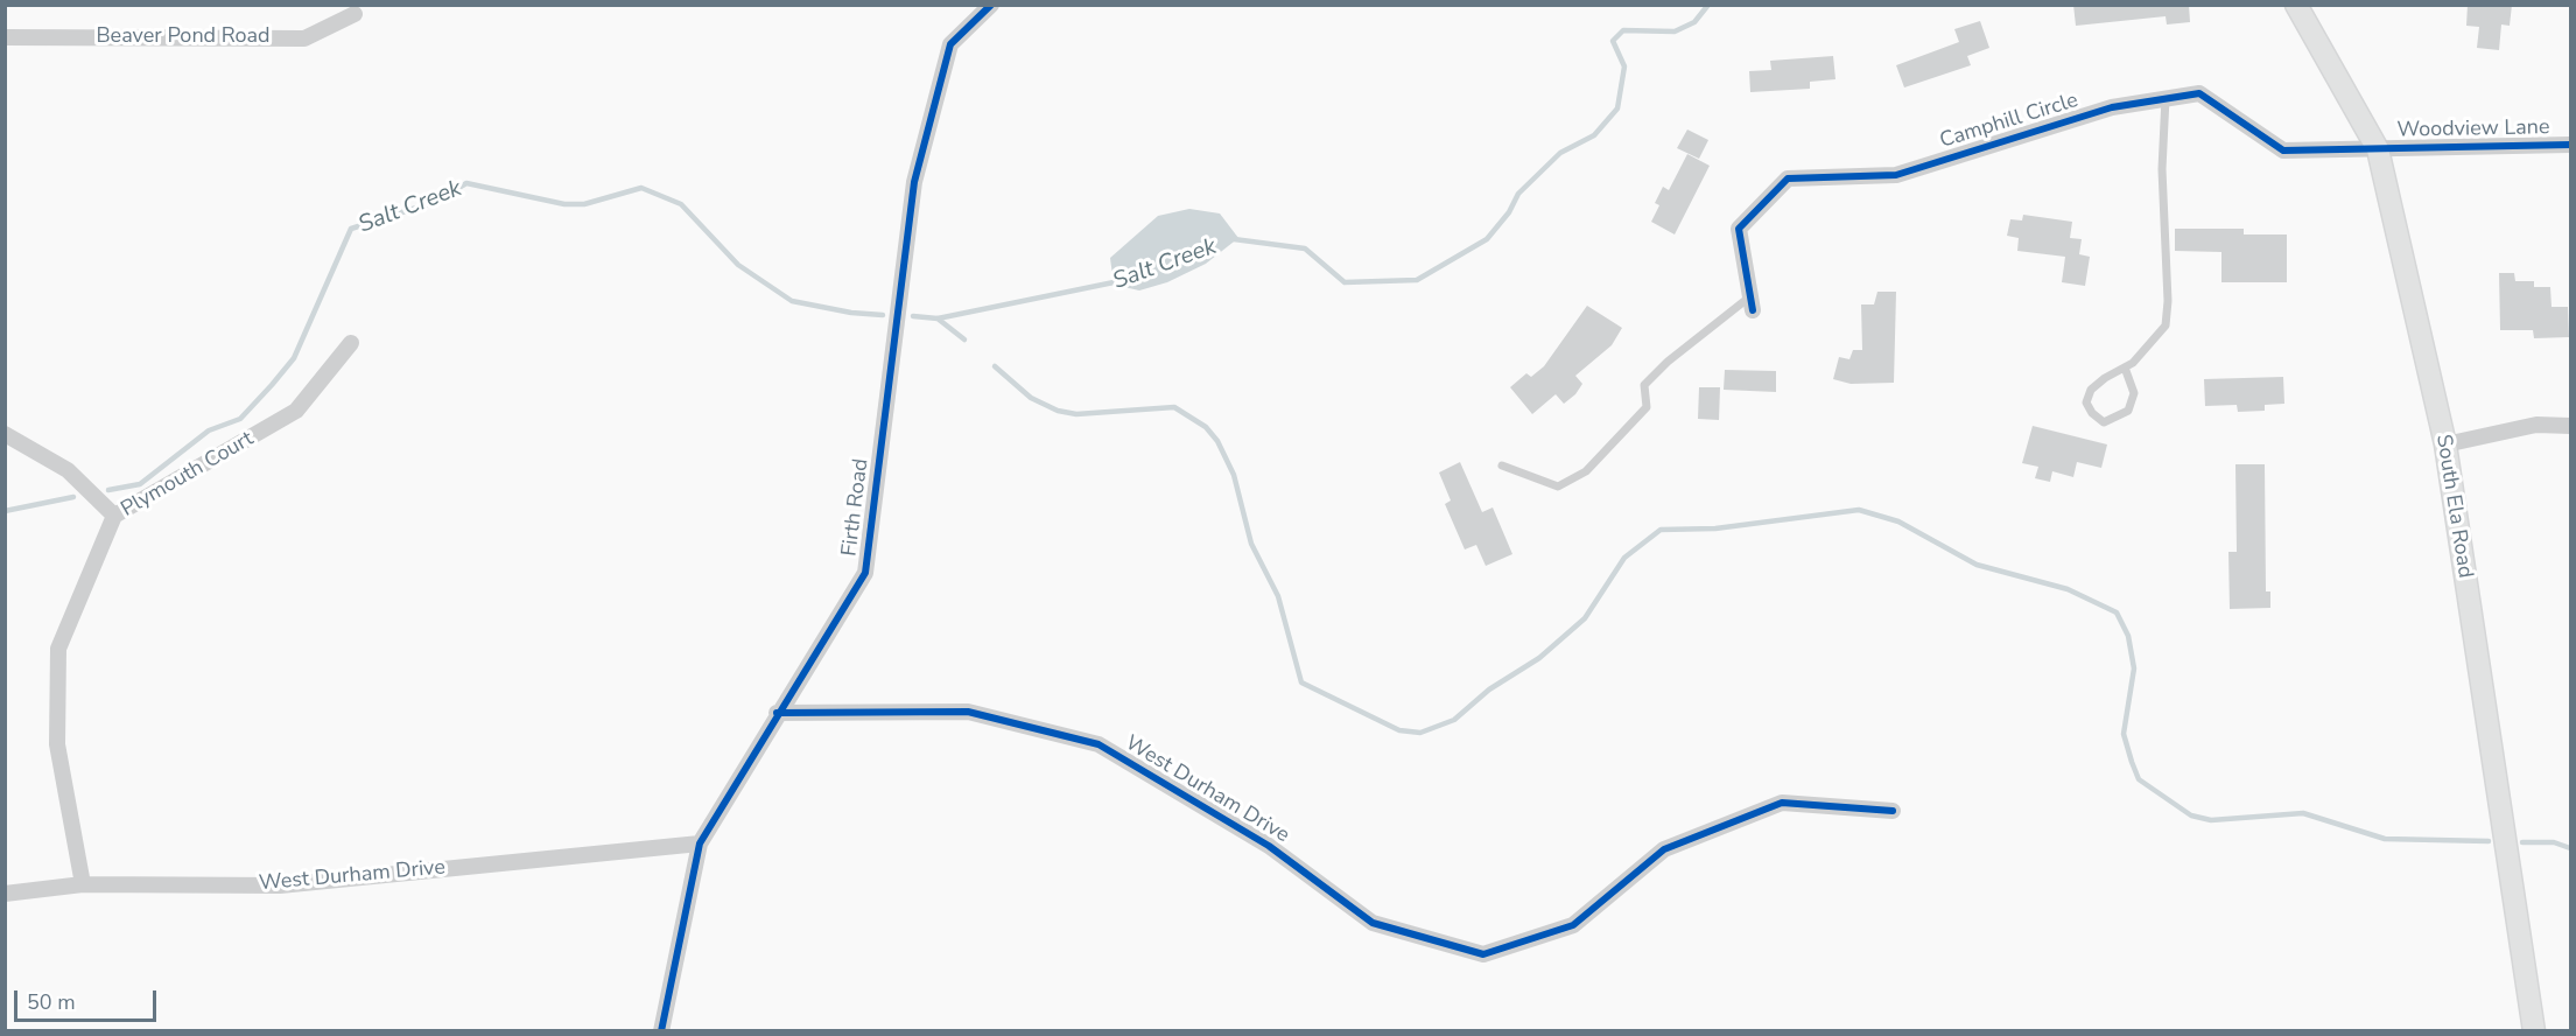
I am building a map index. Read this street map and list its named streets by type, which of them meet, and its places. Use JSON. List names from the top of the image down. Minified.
{"streets":{"main road":["South Ela Road"],"street":["Beaver Pond Road","Camphill Circle","Woodview Lane","Plymouth Court","Firth Road","West Durham Drive"]},"crossings":[["Camphill Circle","Woodview Lane"],["Camphill Circle","South Ela Road"],["Woodview Lane","South Ela Road"],["Plymouth Court","West Durham Drive"],["Firth Road","West Durham Drive"]],"water":["Salt Creek"],"scale_bar":"50 m"}
